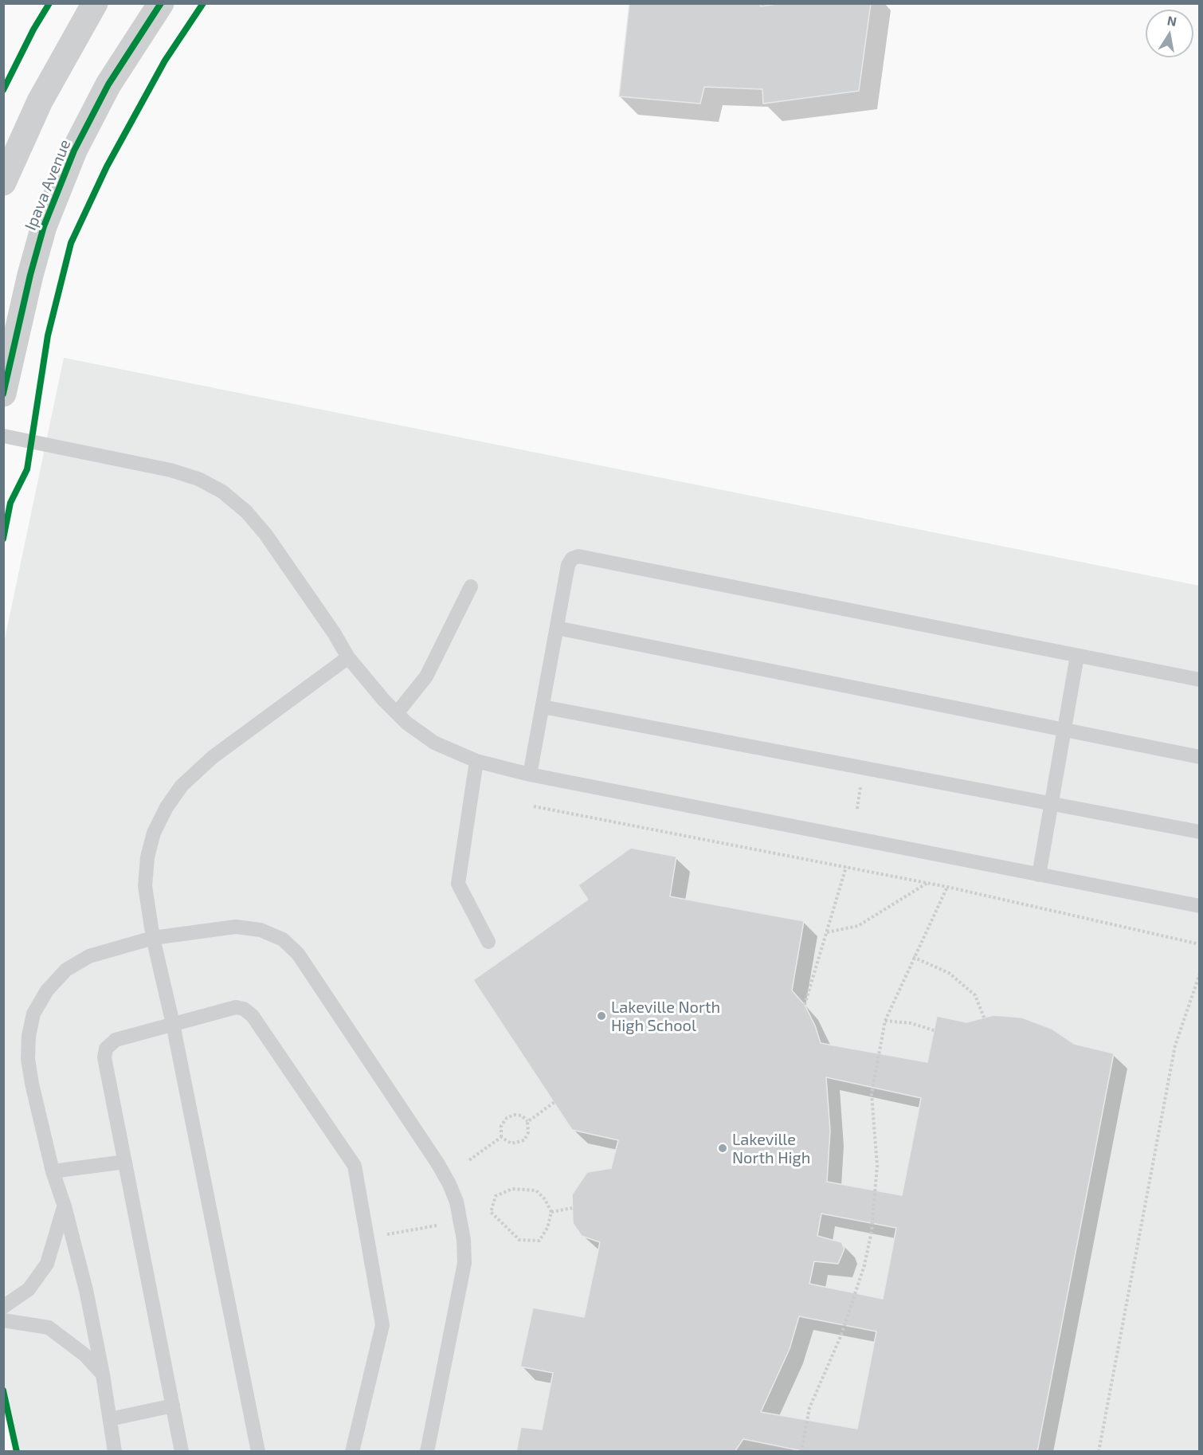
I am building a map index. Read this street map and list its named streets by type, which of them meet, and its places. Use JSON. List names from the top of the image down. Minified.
{"streets":{"street":["Ipava Avenue"]},"places":["Lakeville North High School","Lakeville North High"],"north":"top"}
